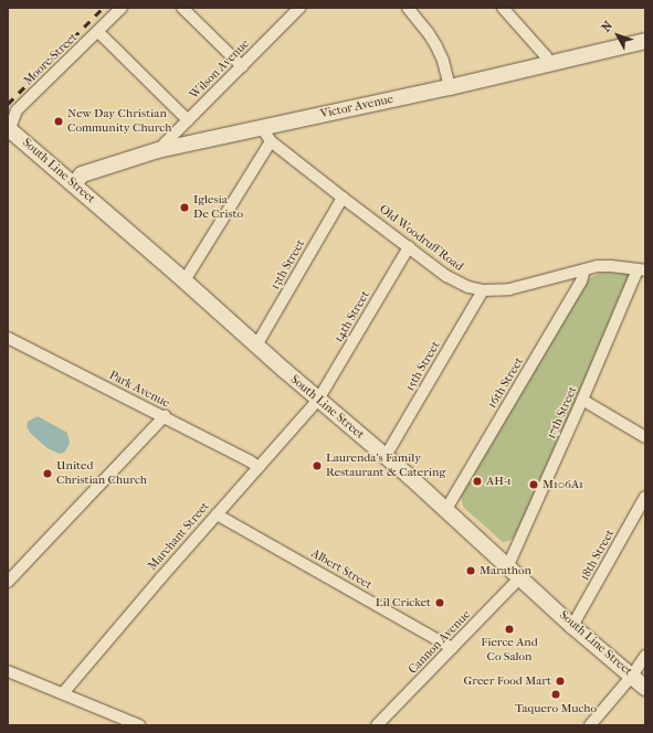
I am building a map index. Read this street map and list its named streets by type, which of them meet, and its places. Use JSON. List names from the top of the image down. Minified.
{"streets":{"main road":["Victor Avenue","South Line Street"],"street":["Moore Street","Wilson Avenue","Old Woodruff Road","13th Street","14th Street","15th Street","16th Street","Park Avenue","17th Street","Marchant Street","18th Street","Albert Street","Cannon Avenue"]},"crossings":[["Moore Street","South Line Street"],["Wilson Avenue","Victor Avenue"],["Victor Avenue","South Line Street"],["Victor Avenue","Old Woodruff Road"],["South Line Street","13th Street"],["South Line Street","14th Street"],["South Line Street","15th Street"],["South Line Street","16th Street"],["South Line Street","17th Street"],["South Line Street","Marchant Street"],["South Line Street","18th Street"],["South Line Street","Cannon Avenue"],["Old Woodruff Road","13th Street"],["Old Woodruff Road","14th Street"],["Old Woodruff Road","15th Street"],["Old Woodruff Road","16th Street"],["Old Woodruff Road","17th Street"],["14th Street","Marchant Street"],["Park Avenue","Marchant Street"],["Marchant Street","Albert Street"],["Albert Street","Cannon Avenue"]],"places":["New Day Christian Community Church","Iglesia De Cristo","Laurenda's Family Restaurant & Catering","United Christian Church","AH-1","M106A1","Marathon","Lil Cricket","Fierce And Co Salon","Greer Food Mart","Taquero Mucho"],"north":"top left"}
